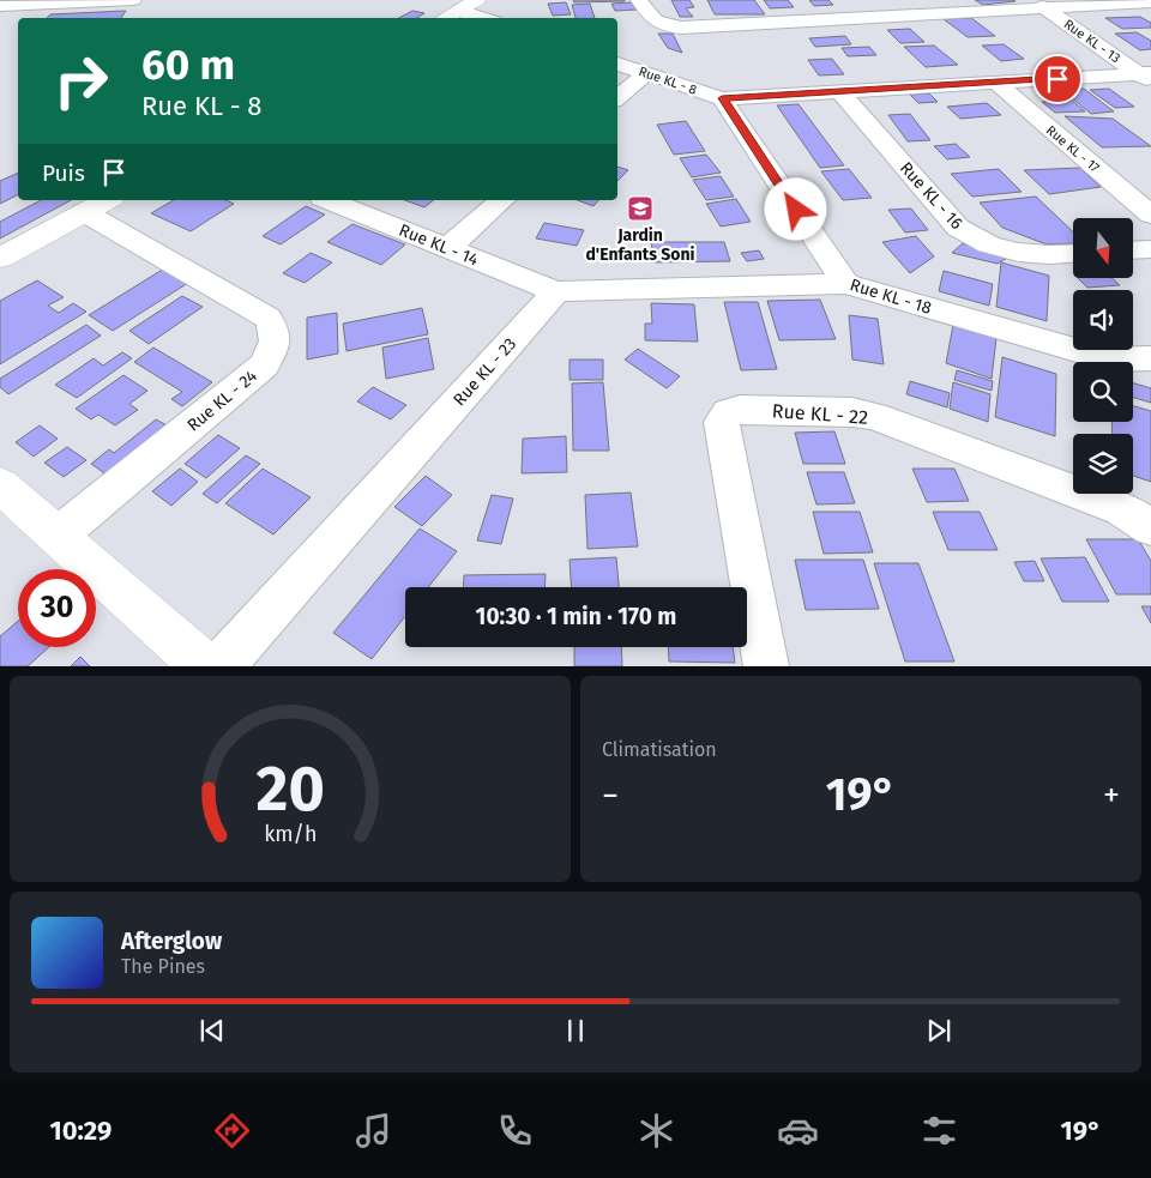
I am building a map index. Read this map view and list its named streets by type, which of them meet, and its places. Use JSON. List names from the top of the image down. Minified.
{"streets":{"street":["Rue KL - 13","Rue KL - 8","Rue KL - 17","Rue KL - 16","Rue KL - 14","Rue KL - 18","Rue KL - 23","Rue KL - 24","Rue KL - 22"]},"crossings":[["Rue KL - 13","Rue KL - 8"],["Rue KL - 8","Rue KL - 17"],["Rue KL - 8","Rue KL - 16"],["Rue KL - 8","Rue KL - 18"],["Rue KL - 14","Rue KL - 23"]],"places":{"school or university":["Jardin d'Enfants Soni"]},"north":"bottom","page":{"turn":["60 m","Rue KL - 8"],"then":"Puis","limit":"30","trip":"10:30 · 1 min · 170 m","tile":"Climatisation","heat":["−","19°","+"],"song":["Afterglow","The Pines"],"tabs":["10:29","19°"],"gauge":["20","km/h"]}}
